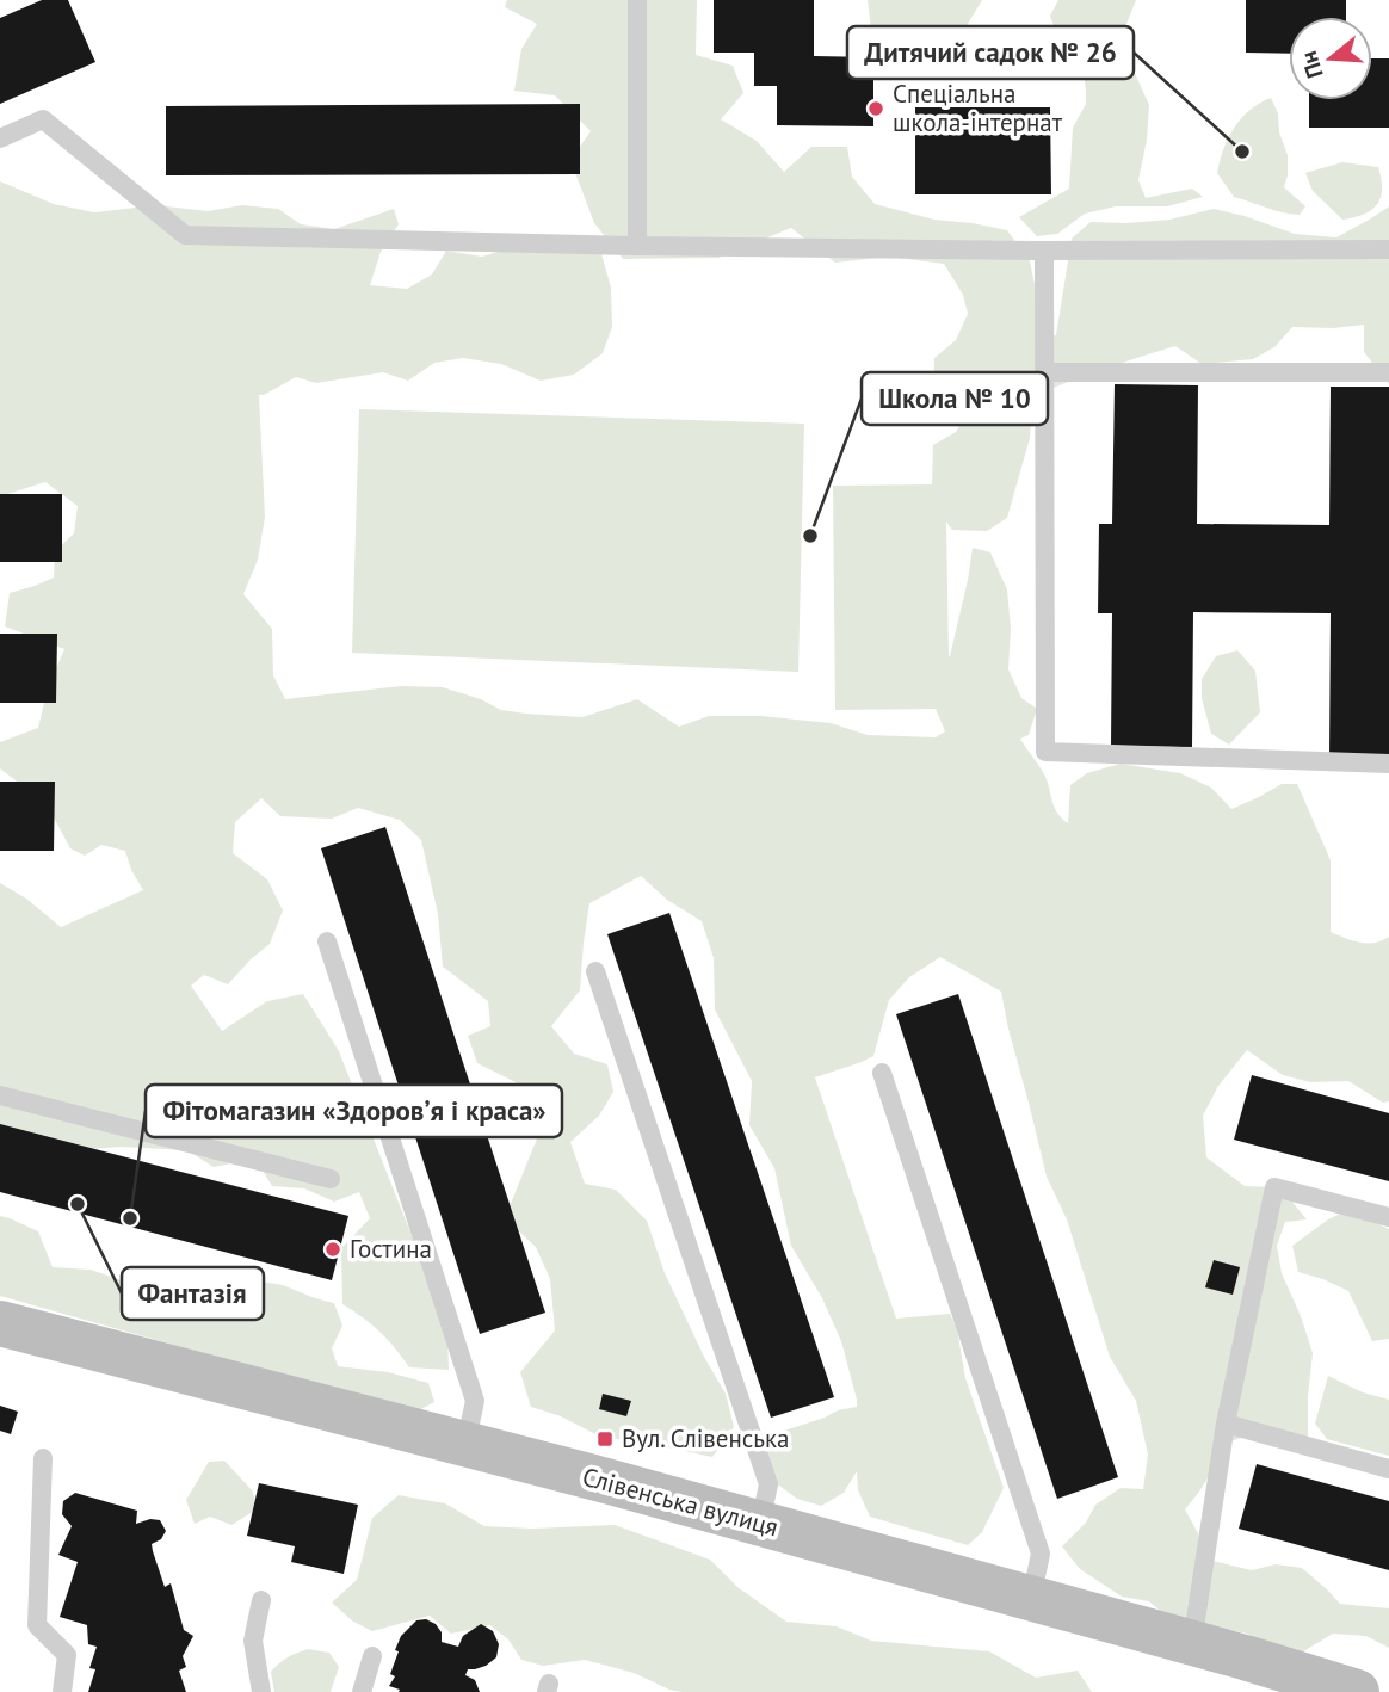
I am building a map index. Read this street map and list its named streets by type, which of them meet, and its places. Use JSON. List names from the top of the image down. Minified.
{"streets":{"main road":["Слівенська вулиця"]},"places":{"other":["Спеціальна школа-інтернат","Дитячий садок № 26","Школа № 10","Фантазія","Фітомагазин «Здоровʼя і краса»","Гостина"],"transit":["Вул. Слівенська"]},"north":"left"}
